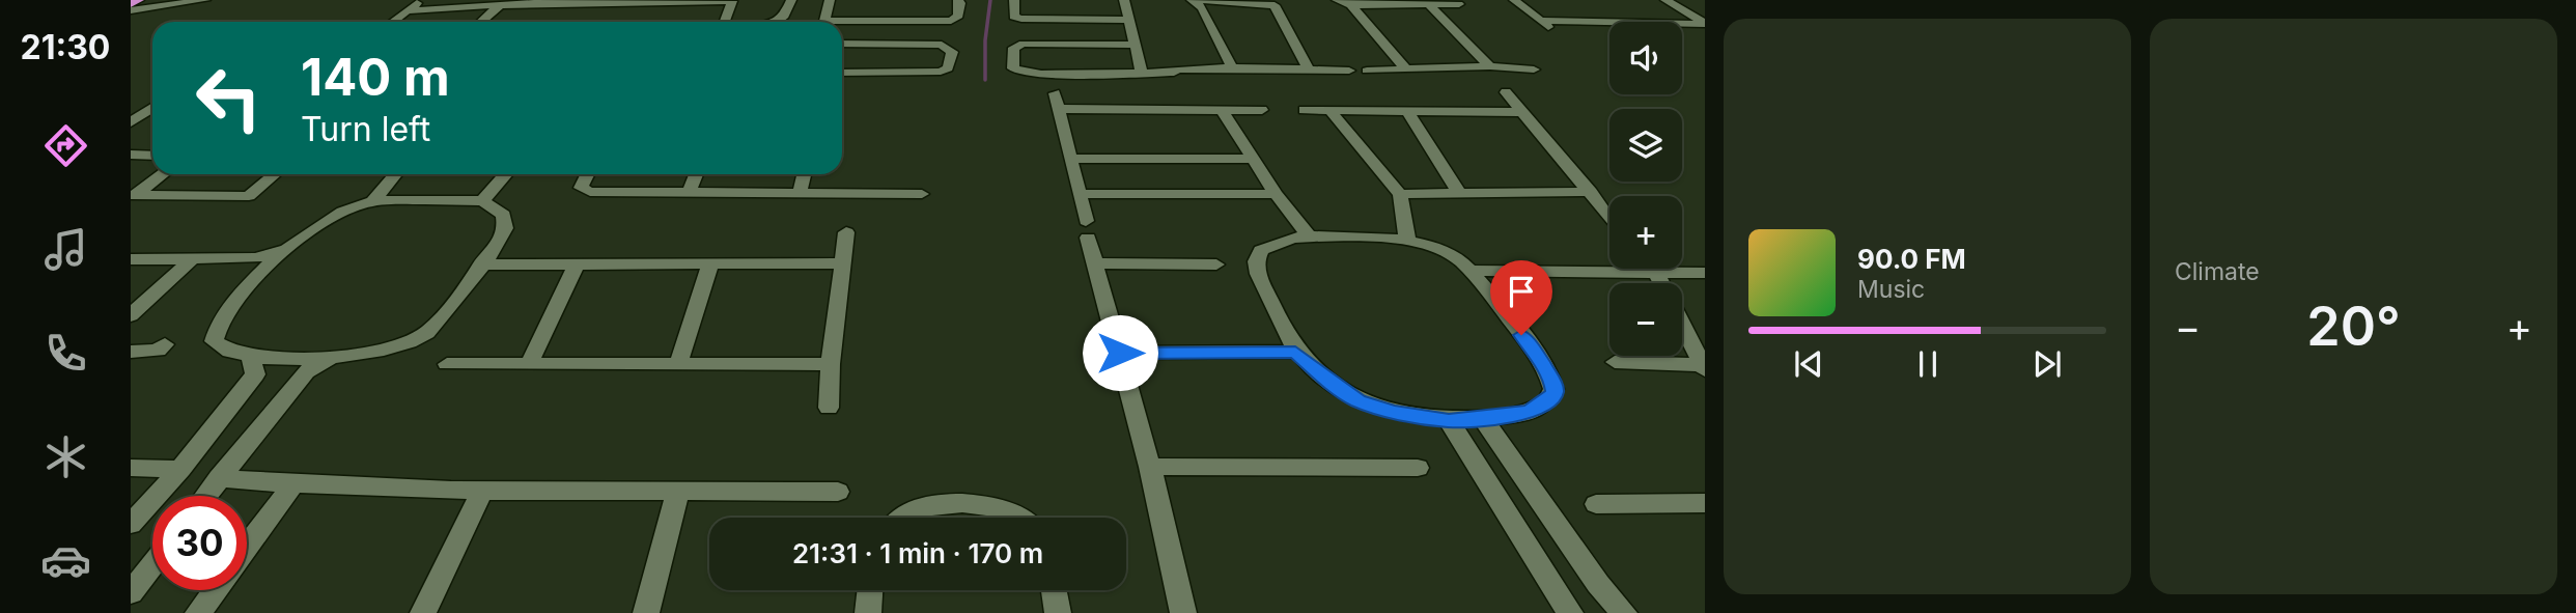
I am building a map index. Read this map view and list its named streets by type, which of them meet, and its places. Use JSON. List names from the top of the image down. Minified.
{"page":{"tabs":"21:30","tile":"Climate","map_buttons":["+","−"],"turn":["140 m","Turn left"],"song":["90.0 FM","Music"],"heat":["−","20°","+"],"limit":"30","trip":"21:31 · 1 min · 170 m"}}
